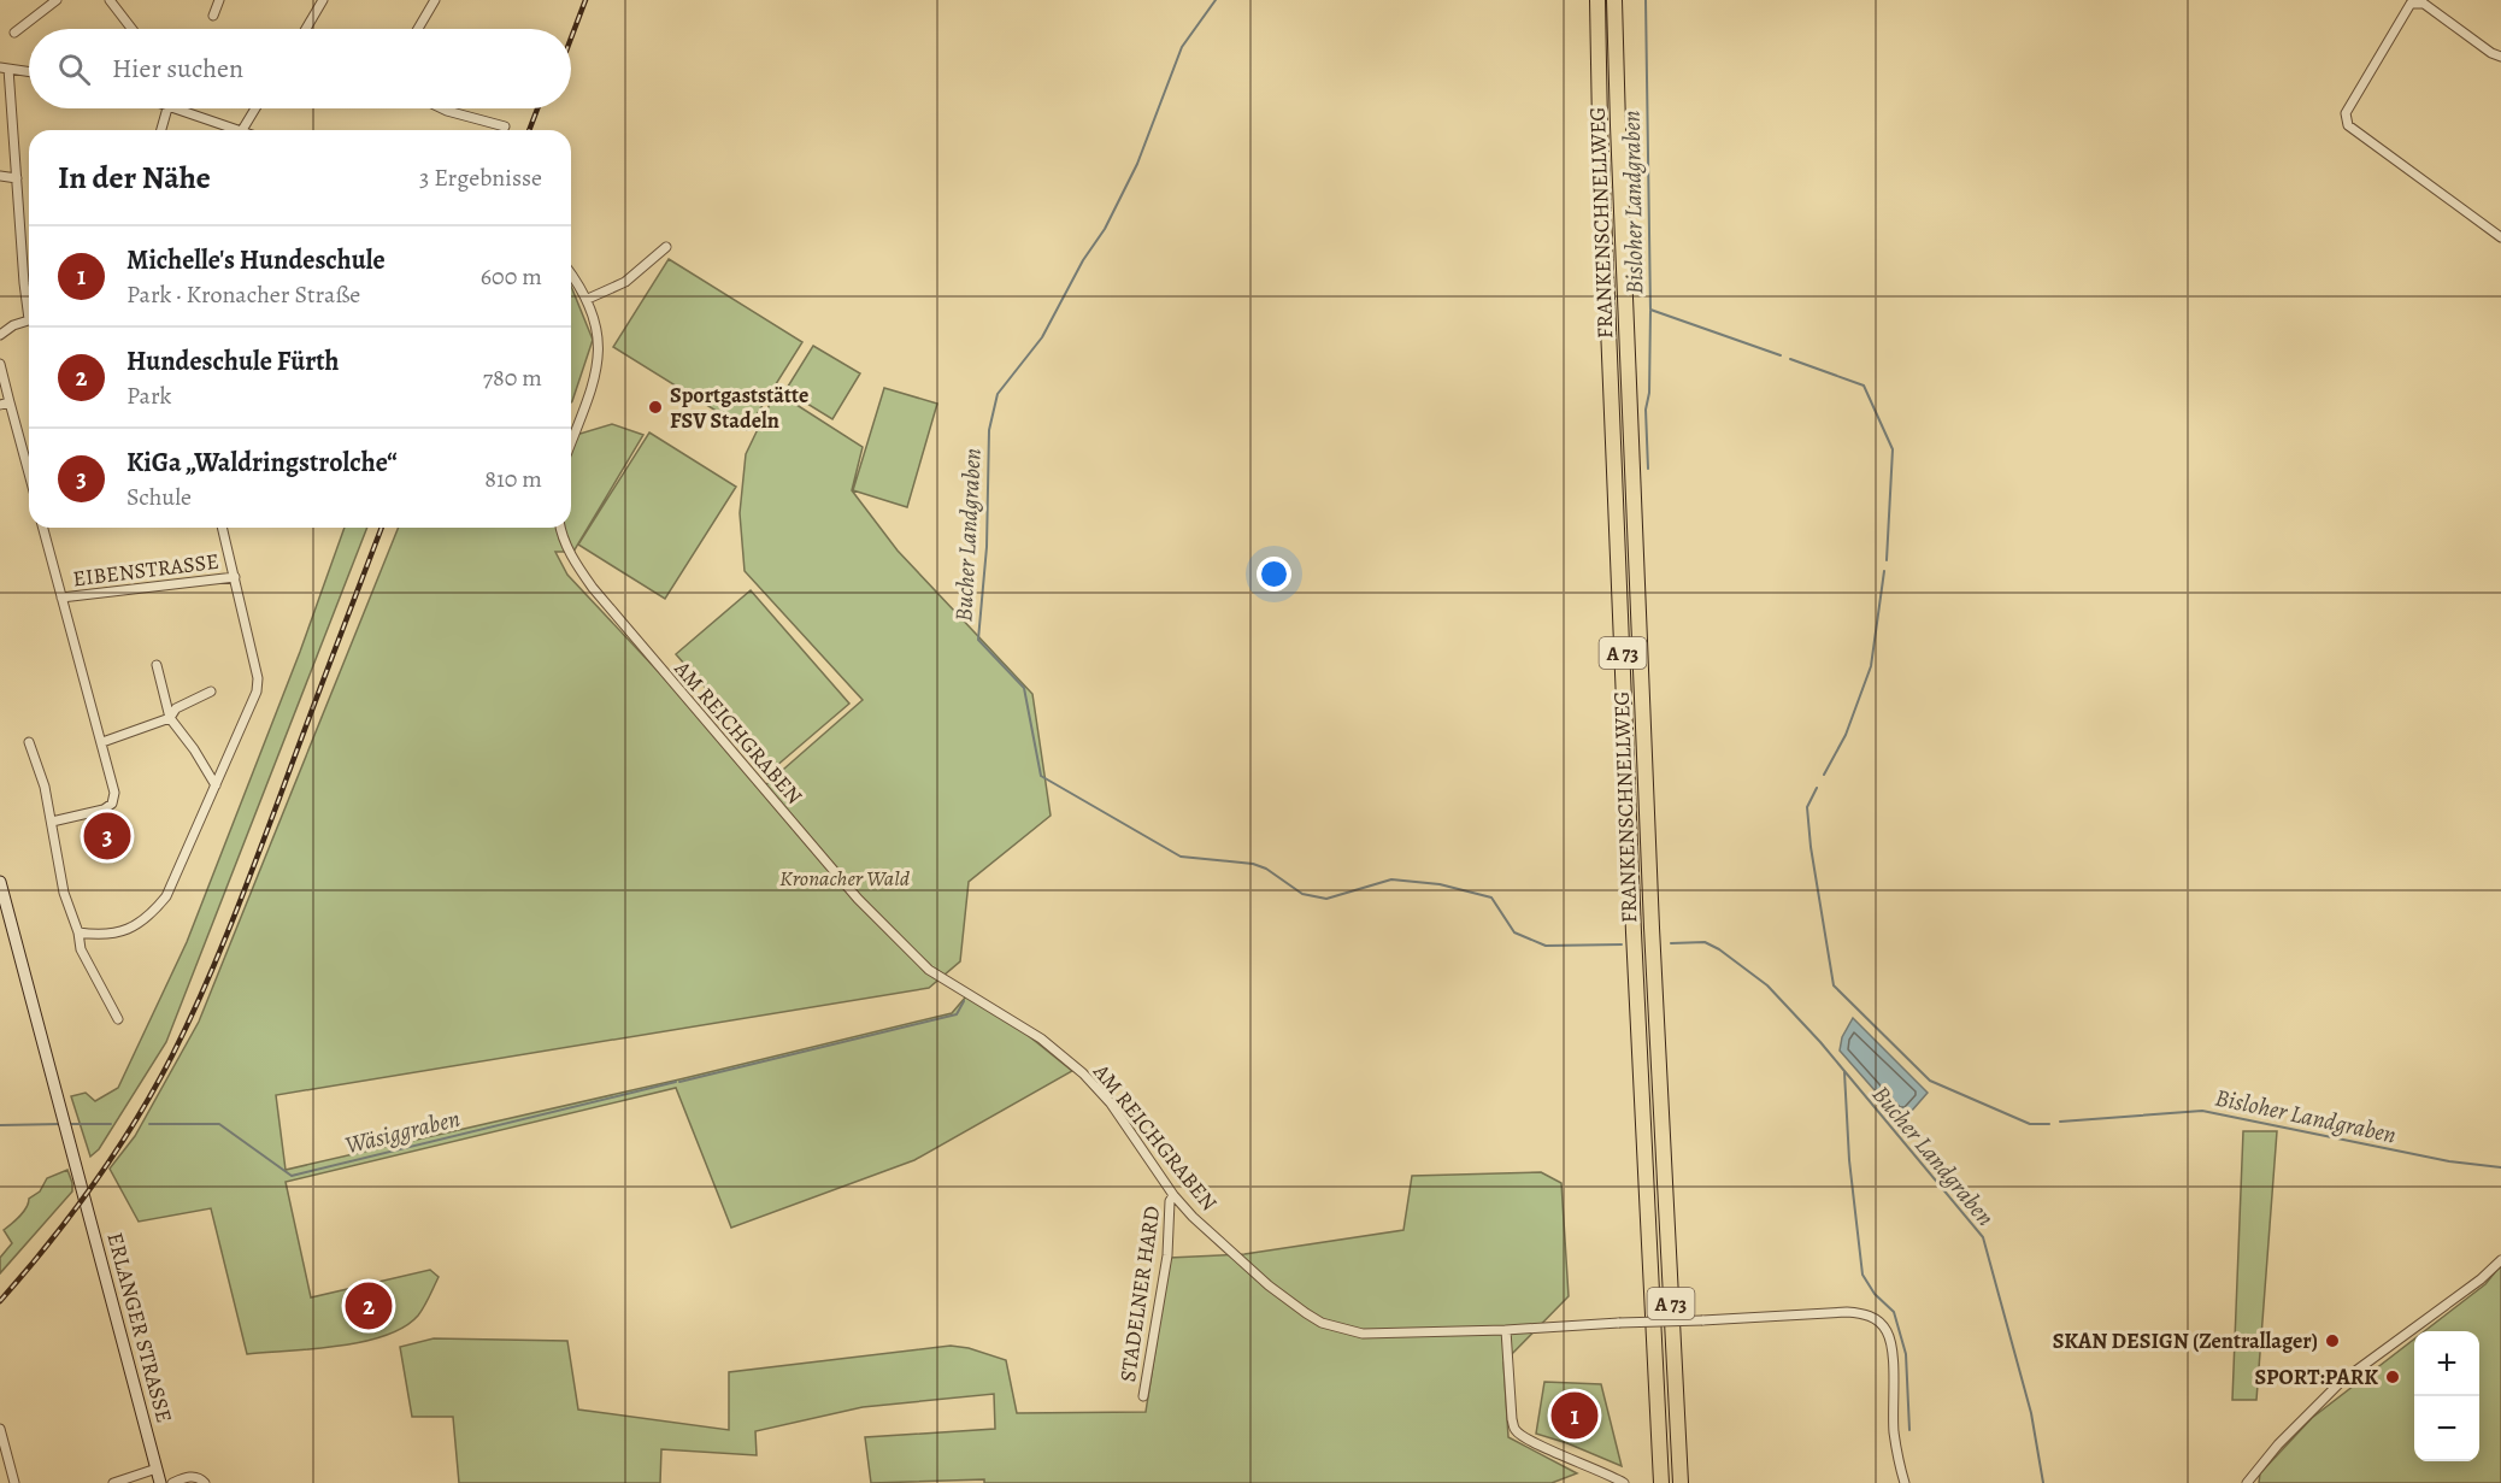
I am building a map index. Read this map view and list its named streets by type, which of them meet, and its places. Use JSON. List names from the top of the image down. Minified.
{"streets":{"highway":["FRANKENSCHNELLWEG","A 73"],"main road":["ERLANGER STRASSE"],"street":["EIBENSTRASSE","AM REICHGRABEN","STADELNER HARD"]},"crossings":[["AM REICHGRABEN","STADELNER HARD"]],"water":["Bisloher Landgraben","Bucher Landgraben","Wäsiggraben"],"parks":["Kronacher Wald"],"places":["Sportgaststätte FSV Stadeln","SKAN DESIGN (Zentrallager)","SPORT:PARK"],"page":{"search":"Hier suchen","heading":["In der Nähe","3 Ergebnisse"],"list":[{"mark":"1","name":"Michelle's Hundeschule","note":"Park · Kronacher Straße","value":"600 m"},{"mark":"2","name":"Hundeschule Fürth","note":"Park","value":"780 m"},{"mark":"3","name":"KiGa „Waldringstrolche“","note":"Schule","value":"810 m"}],"pins":["3","2","1"],"map_buttons":["+","−"]}}
